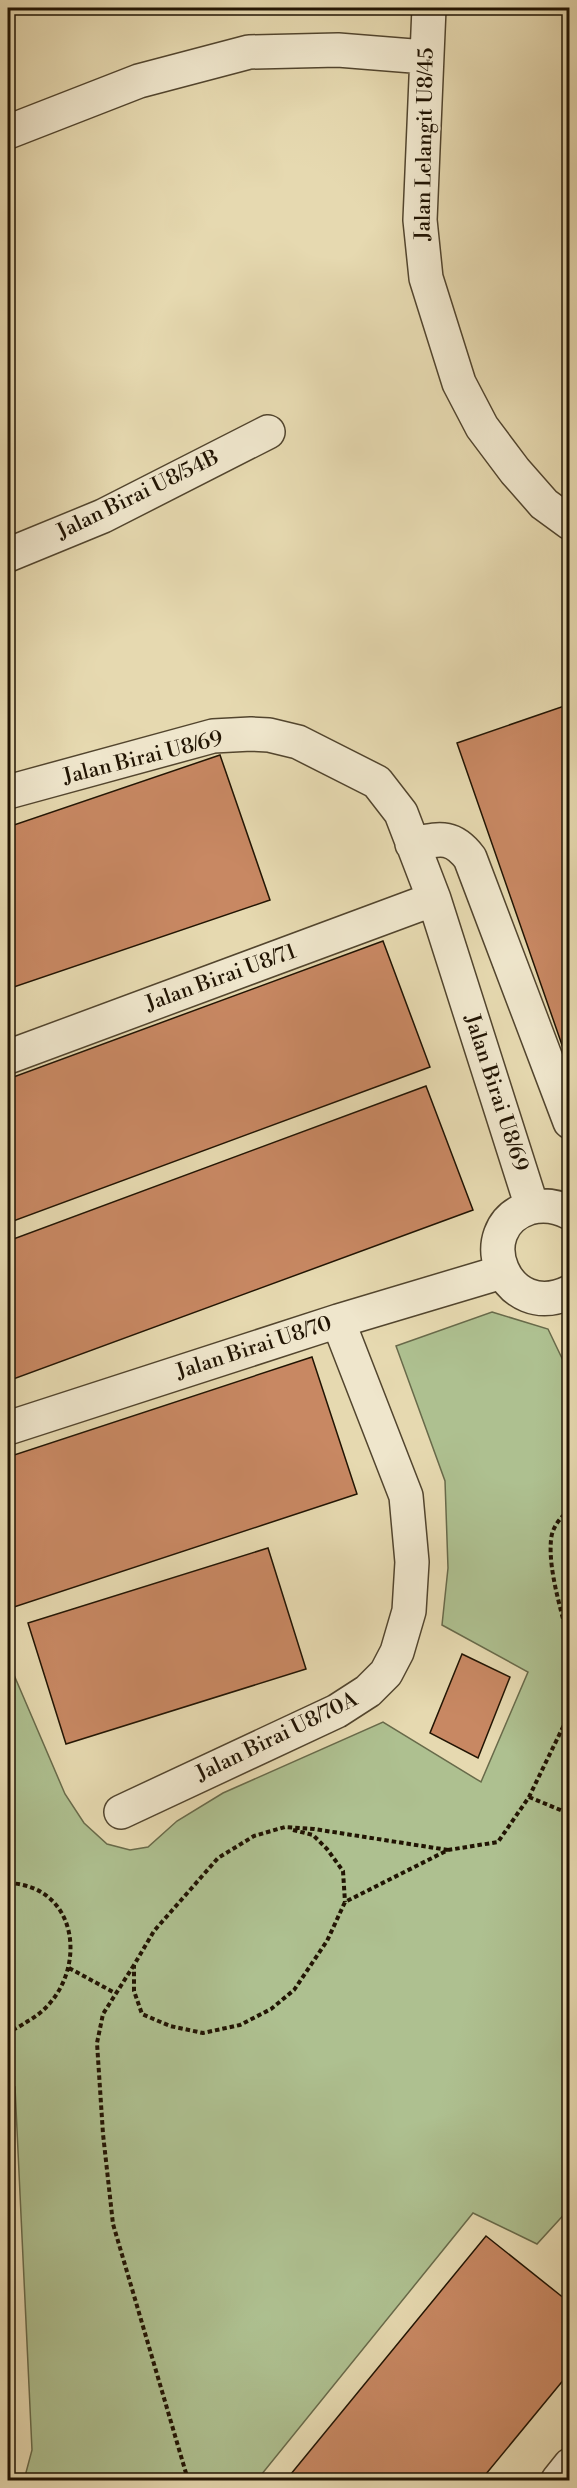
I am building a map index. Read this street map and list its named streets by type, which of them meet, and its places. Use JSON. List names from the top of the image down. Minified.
{"streets":{"street":["Jalan Lelangit U8/45","Jalan Birai U8/54B","Jalan Birai U8/69","Jalan Birai U8/71","Jalan Birai U8/70","Jalan Birai U8/70A"]},"crossings":[["Jalan Birai U8/69","Jalan Birai U8/71"],["Jalan Birai U8/70","Jalan Birai U8/70A"]]}
